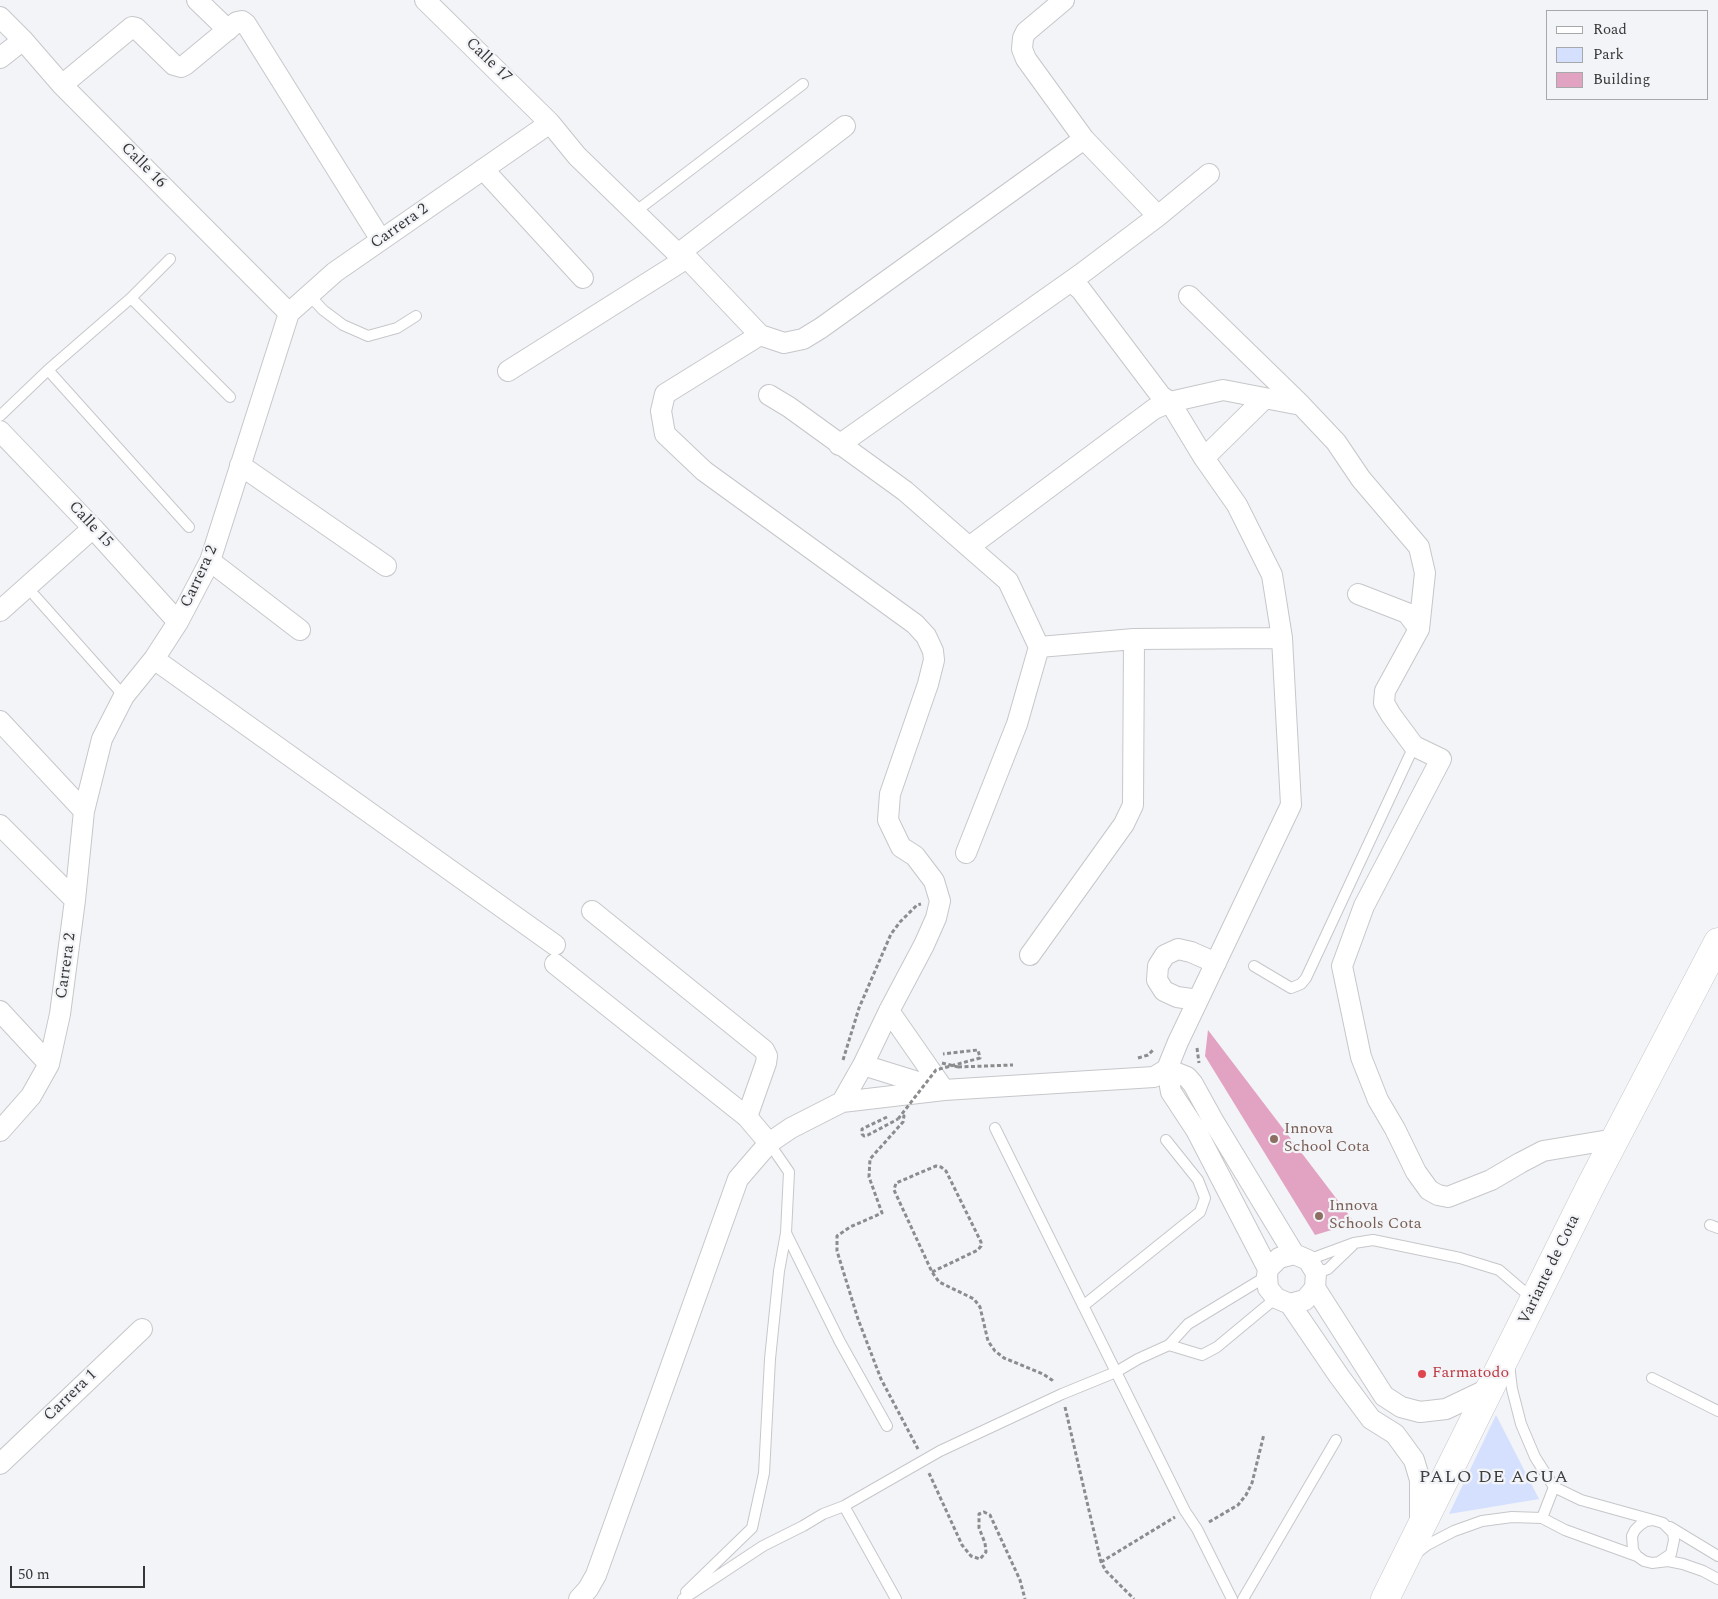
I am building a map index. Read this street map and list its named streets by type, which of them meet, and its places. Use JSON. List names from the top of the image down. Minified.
{"streets":{"main road":["Variante de Cota"],"street":["Calle 17","Calle 16","Carrera 2","Calle 15","Carrera 1"]},"crossings":[["Calle 17","Carrera 2"],["Calle 16","Carrera 2"],["Carrera 2","Calle 15"]],"districts":["PALO DE AGUA"],"places":["Innova School Cota","Innova Schools Cota","Farmatodo"],"legend":["Road","Park","Building"],"scale_bar":"50 m"}
